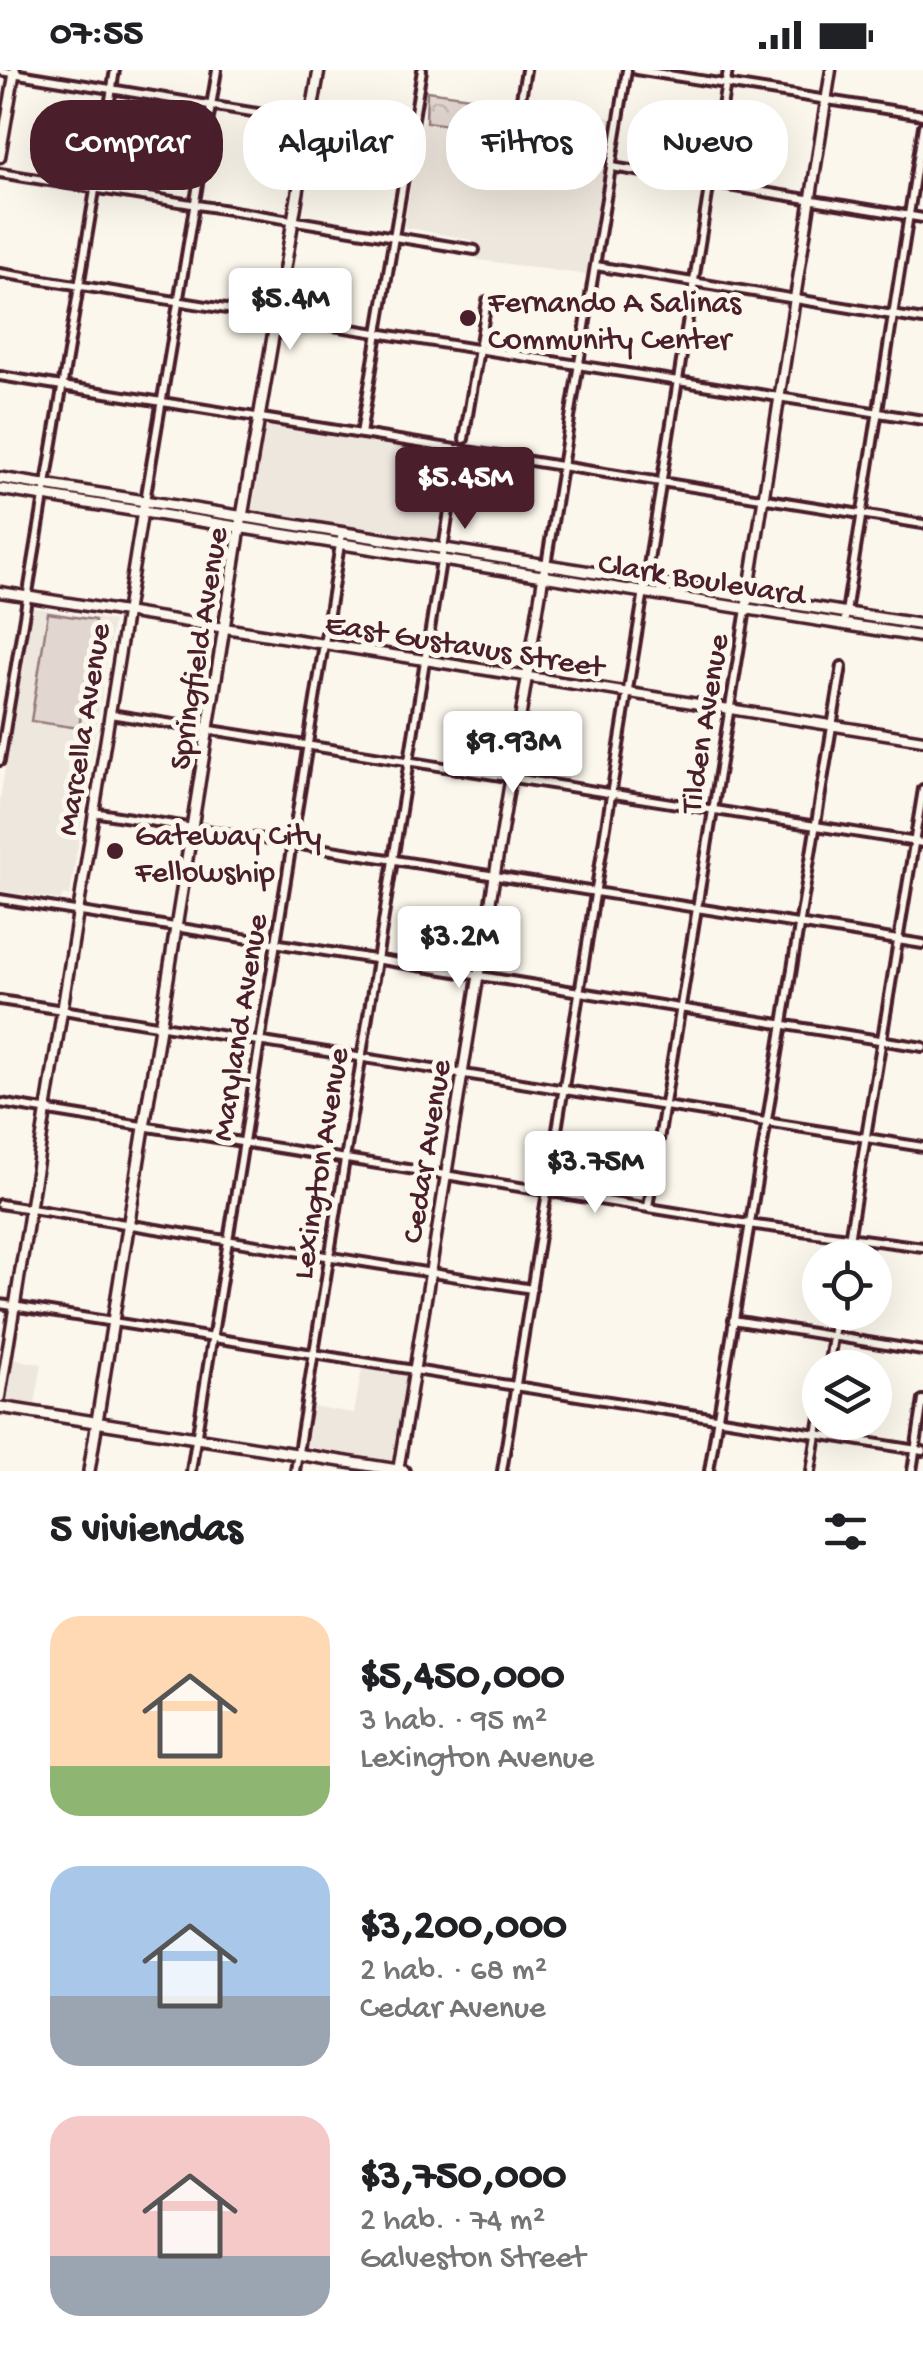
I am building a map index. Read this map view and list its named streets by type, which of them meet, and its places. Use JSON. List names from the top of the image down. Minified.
{"streets":{"main road":["Clark Boulevard","Springfield Avenue"],"street":["East Gustavus Street","Tilden Avenue","Marcella Avenue","Maryland Avenue","Cedar Avenue","Lexington Avenue"]},"crossings":[["Clark Boulevard","Springfield Avenue"],["Clark Boulevard","Tilden Avenue"],["Clark Boulevard","Marcella Avenue"],["Clark Boulevard","Maryland Avenue"],["Clark Boulevard","Cedar Avenue"],["Clark Boulevard","Lexington Avenue"],["East Gustavus Street","Springfield Avenue"],["East Gustavus Street","Tilden Avenue"],["East Gustavus Street","Marcella Avenue"],["East Gustavus Street","Maryland Avenue"],["East Gustavus Street","Cedar Avenue"],["East Gustavus Street","Lexington Avenue"]],"places":["Fernando A Salinas Community Center","Gateway City Fellowship"],"page":{"status":"07:55","chip":["Comprar","Alquilar","Filtros","Nuevo"],"price":["$5.4M","$5.45M","$9.93M","$3.2M","$3.75M"],"heading":"5 viviendas","list":[{"name":"$5,450,000","note":"3 hab. · 95 m² · Lexington Avenue"},{"name":"$3,200,000","note":"2 hab. · 68 m² · Cedar Avenue"},{"name":"$3,750,000","note":"2 hab. · 74 m² · Galveston Street"}]}}
